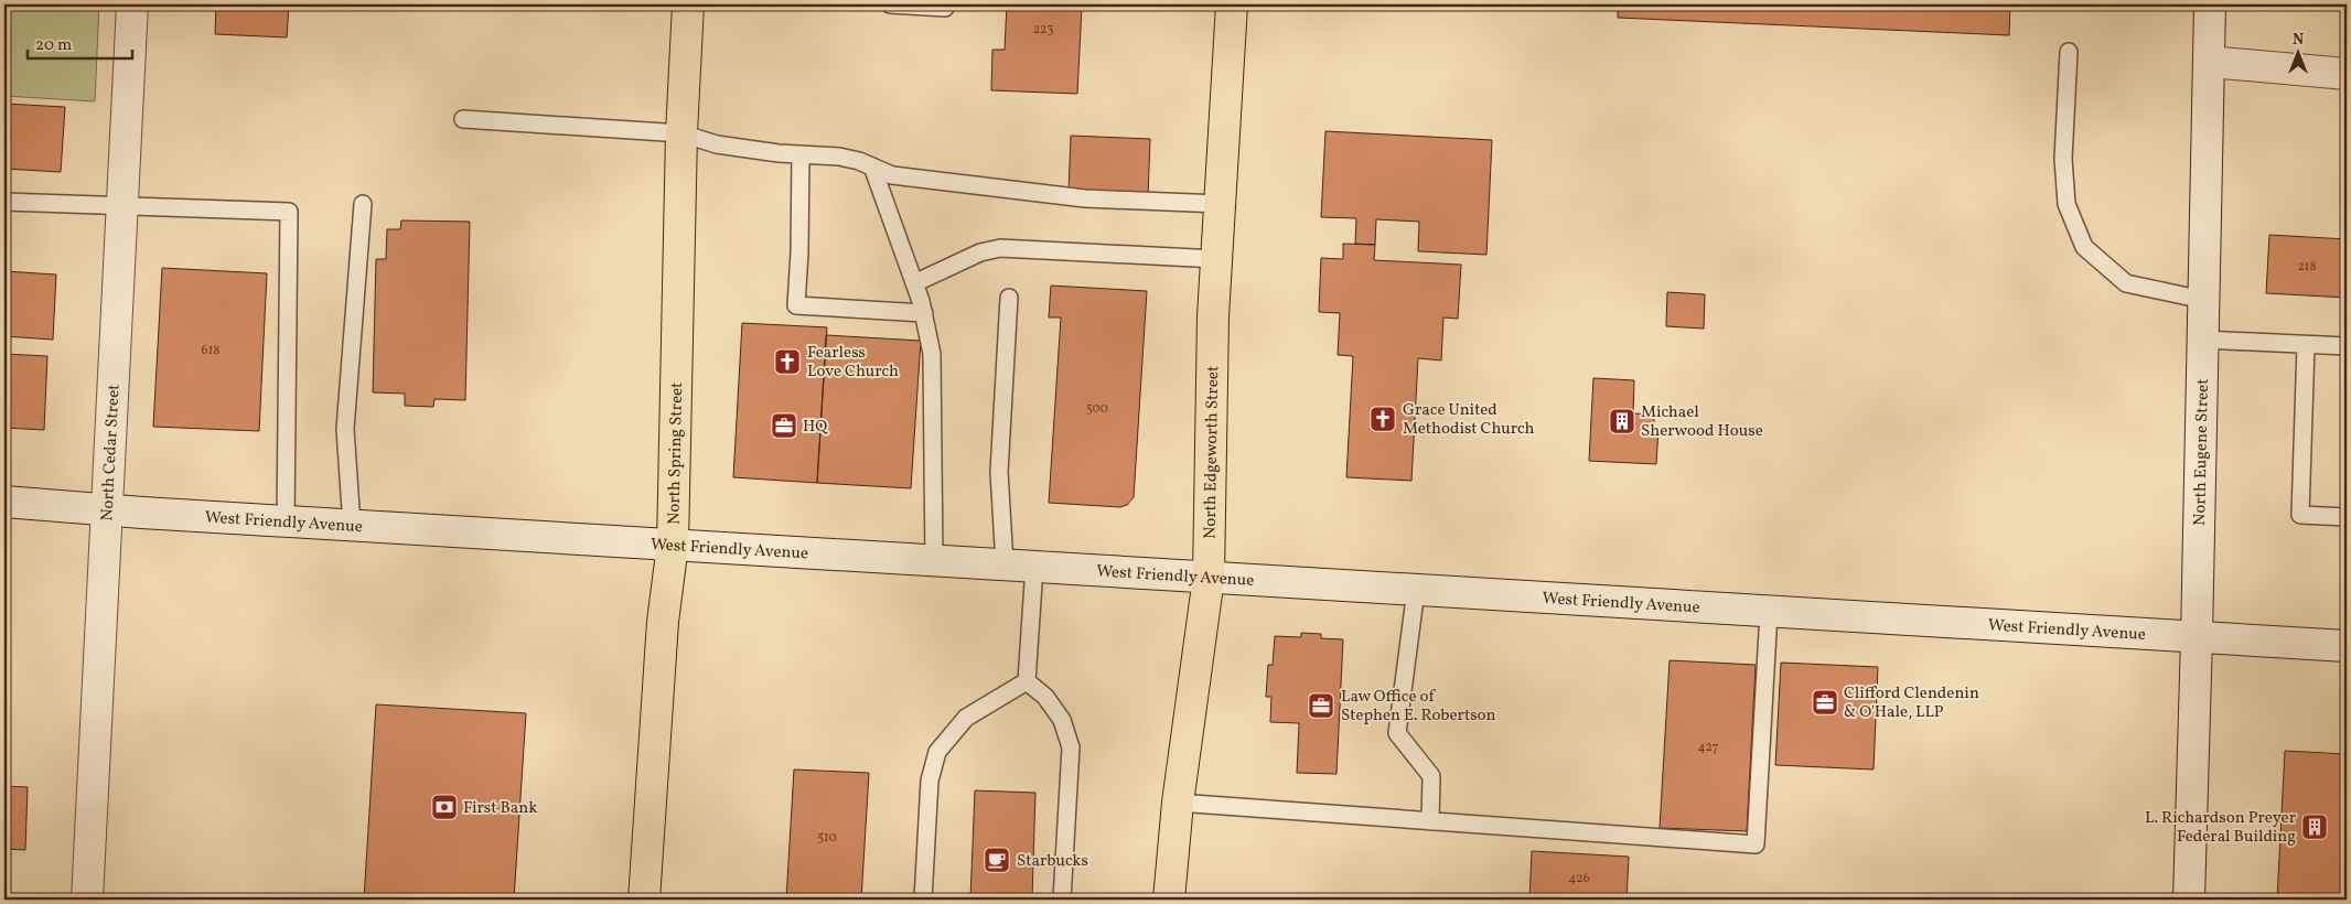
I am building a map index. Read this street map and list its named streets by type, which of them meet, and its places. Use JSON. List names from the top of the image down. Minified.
{"streets":{"main road":["North Cedar Street","North Spring Street","North Eugene Street","North Edgeworth Street","West Friendly Avenue"]},"crossings":[["North Cedar Street","West Friendly Avenue"],["North Spring Street","West Friendly Avenue"],["North Eugene Street","West Friendly Avenue"],["North Edgeworth Street","West Friendly Avenue"]],"places":{"church":["Fearless Love Church","Grace United Methodist Church"],"building":["Michael Sherwood House","L. Richardson Preyer Federal Building"],"office":["HQ","Clifford Clendenin & O'Hale, LLP","Law Office of Stephen E. Robertson"],"bank":["First Bank"],"cafe":["Starbucks"]},"house_numbers":["223","218","618","500","427","510","426"],"scale_bar":"20 m","north":"top"}
